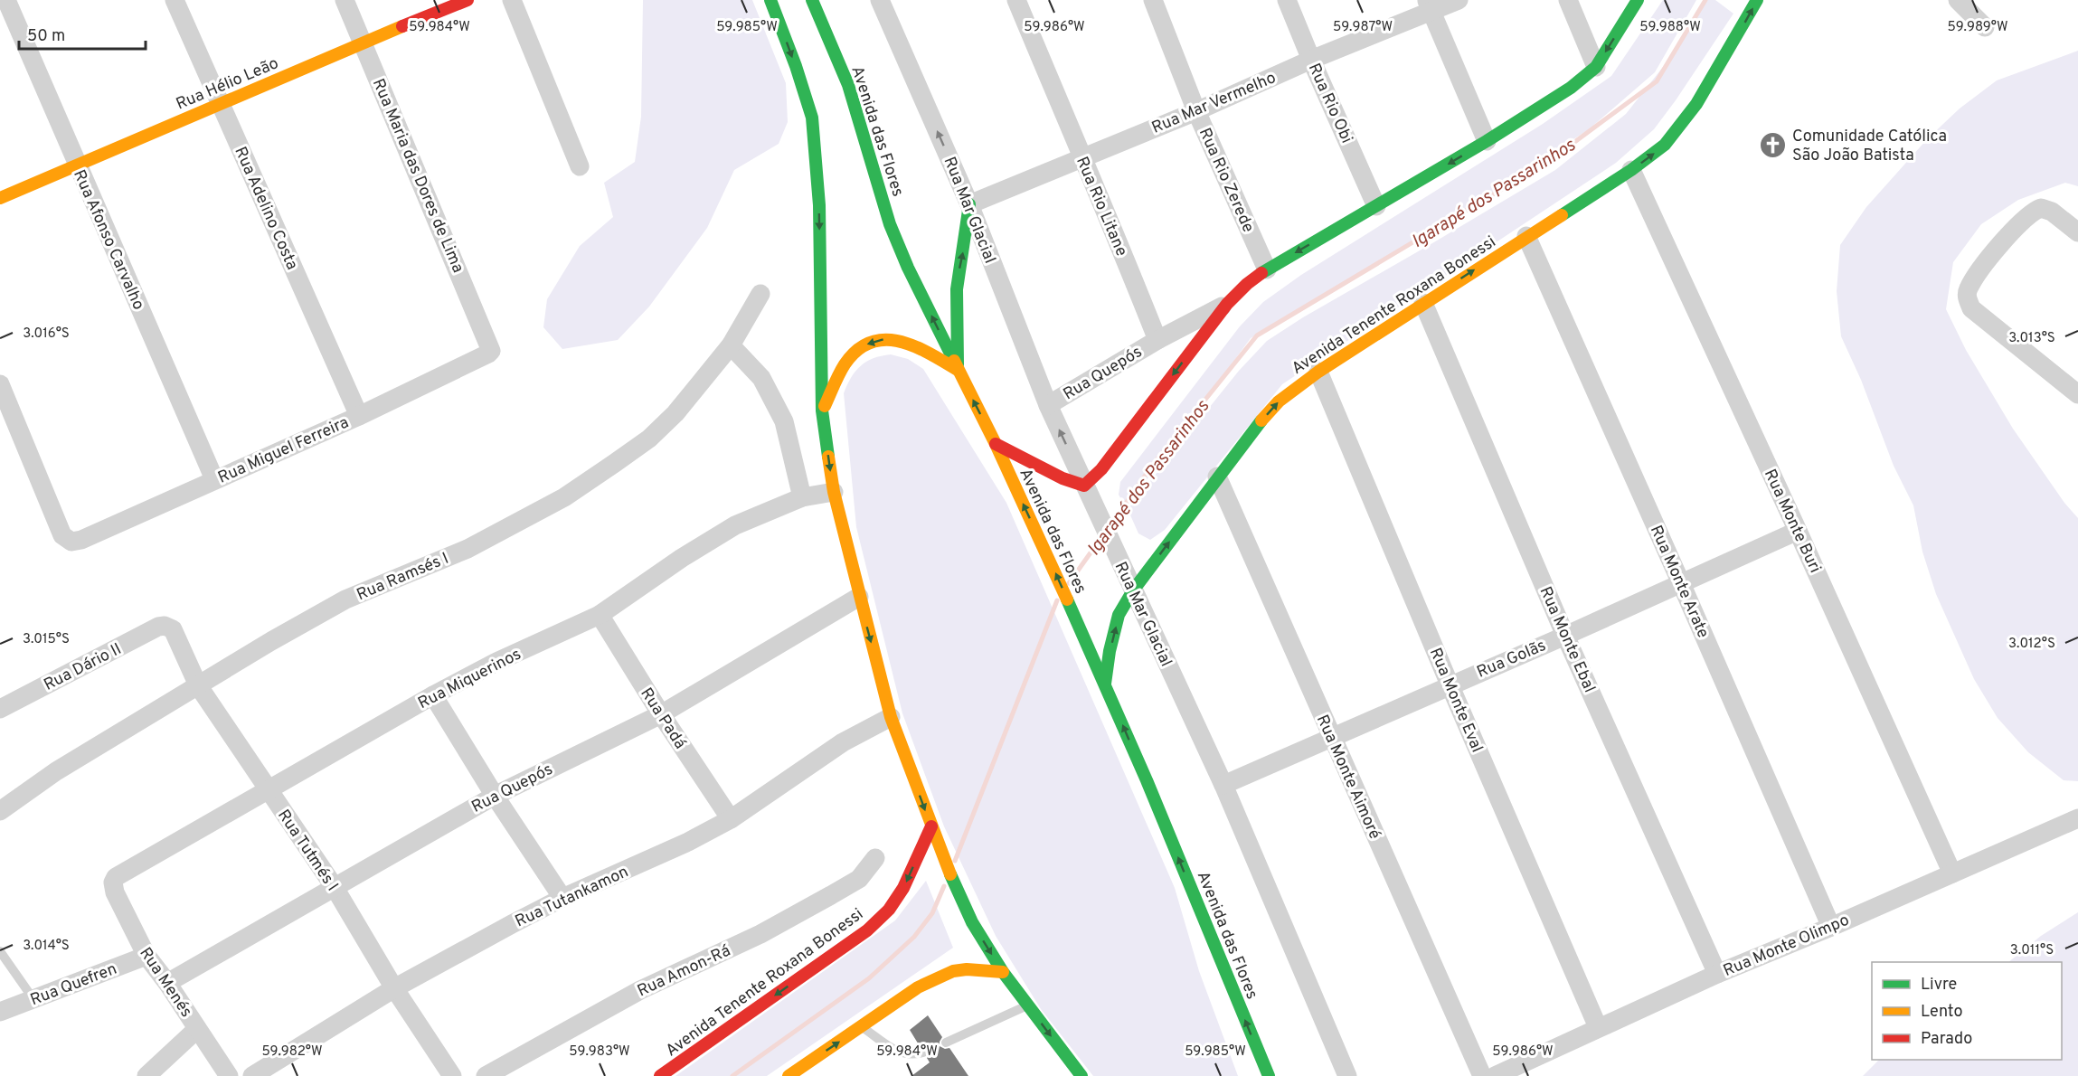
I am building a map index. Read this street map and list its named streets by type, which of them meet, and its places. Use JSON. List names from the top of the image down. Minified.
{"streets":{"street":["Rua Hélio Leão","Rua Mar Vermelho","Rua Rio Obi","Avenida das Flores","Rua Maria das Dores de Lima","Rua Rio Zerede","Rua Rio Litane","Rua Adelino Costa","Rua Mar Glacial","Rua Afonso Carvalho","Avenida Tenente Roxana Bonessi","Rua Quepós","Rua Miguel Ferreira","Rua Monte Buri","Rua Ramsés I","Rua Monte Arate","Rua Monte Ebal","Rua Golãs","Rua Dário II","Rua Miquerinos","Rua Monte Eval","Rua Padá","Rua Monte Aimoré","Rua Tutmés I","Rua Tutankamon","Rua Monte Olimpo","Rua Amon-Rá","Rua Menés","Rua Quefren"]},"crossings":[["Rua Hélio Leão","Rua Maria das Dores de Lima"],["Rua Hélio Leão","Rua Adelino Costa"],["Rua Hélio Leão","Rua Afonso Carvalho"],["Rua Mar Vermelho","Rua Rio Obi"],["Rua Mar Vermelho","Rua Rio Zerede"],["Rua Mar Vermelho","Rua Rio Litane"],["Rua Mar Vermelho","Rua Mar Glacial"],["Avenida das Flores","Avenida Tenente Roxana Bonessi"],["Rua Maria das Dores de Lima","Rua Miguel Ferreira"],["Rua Rio Litane","Rua Quepós"],["Rua Adelino Costa","Rua Miguel Ferreira"],["Rua Mar Glacial","Avenida Tenente Roxana Bonessi"],["Rua Mar Glacial","Rua Quepós"],["Rua Mar Glacial","Rua Golãs"],["Rua Afonso Carvalho","Rua Miguel Ferreira"],["Avenida Tenente Roxana Bonessi","Rua Monte Buri"],["Avenida Tenente Roxana Bonessi","Rua Monte Arate"],["Avenida Tenente Roxana Bonessi","Rua Monte Ebal"],["Avenida Tenente Roxana Bonessi","Rua Monte Eval"],["Avenida Tenente Roxana Bonessi","Rua Monte Aimoré"],["Rua Quepós","Rua Padá"],["Rua Quepós","Rua Tutmés I"],["Rua Quepós","Rua Menés"],["Rua Monte Buri","Rua Golãs"],["Rua Monte Buri","Rua Monte Olimpo"],["Rua Ramsés I","Rua Tutmés I"],["Rua Monte Arate","Rua Golãs"],["Rua Monte Arate","Rua Monte Olimpo"],["Rua Monte Ebal","Rua Golãs"],["Rua Monte Ebal","Rua Monte Olimpo"],["Rua Golãs","Rua Monte Eval"],["Rua Golãs","Rua Monte Aimoré"],["Rua Dário II","Rua Tutmés I"],["Rua Miquerinos","Rua Padá"],["Rua Miquerinos","Rua Tutmés I"],["Rua Miquerinos","Rua Menés"],["Rua Monte Eval","Rua Monte Olimpo"],["Rua Padá","Rua Tutankamon"],["Rua Tutmés I","Rua Tutankamon"],["Rua Menés","Rua Quefren"]],"one_way":["Avenida das Flores"],"water":["Igarapé dos Passarinhos"],"places":{"church":["Comunidade Católica São João Batista"]},"legend":["Livre","Lento","Parado"],"scale_bar":"50 m","coordinates":["59.984°W","59.985°W","59.986°W","59.987°W","59.988°W","59.989°W","3.016°S","3.013°S","3.015°S","3.012°S","3.014°S","3.011°S","59.982°W","59.983°W"]}
